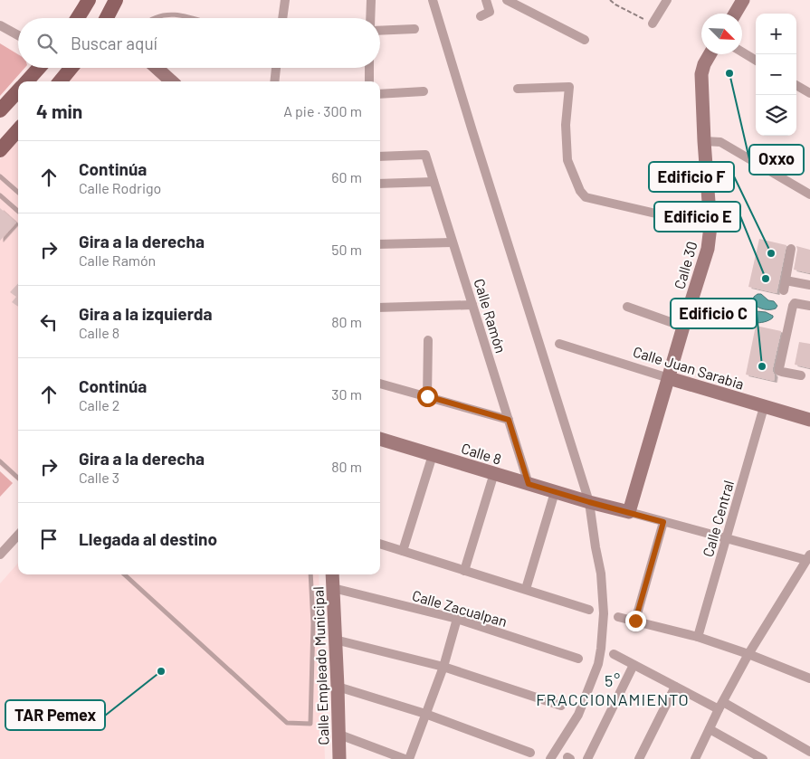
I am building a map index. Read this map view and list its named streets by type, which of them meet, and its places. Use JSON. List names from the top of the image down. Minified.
{"streets":{"street":["Calle 30","Calle Ramón","Calle Juan Sarabia","Calle 8","Calle Central","Calle Zacualpan","Calle Empleado Municipal"]},"crossings":[["Calle 30","Calle Juan Sarabia"],["Calle 30","Calle 8"],["Calle Ramón","Calle 8"],["Calle Juan Sarabia","Calle Central"],["Calle Zacualpan","Calle Empleado Municipal"]],"districts":["5° FRACCIONAMIENTO"],"places":["Oxxo","Edificio F","Edificio E","Edificio C","TAR Pemex"],"north":"bottom right","page":{"map_buttons":["+","−"],"search":"Buscar aquí","heading":["4 min","A pie · 300 m"],"list":[["Continúa","Calle Rodrigo","60 m"],["Gira a la derecha","Calle Ramón","50 m"],["Gira a la izquierda","Calle 8","80 m"],["Continúa","Calle 2","30 m"],["Gira a la derecha","Calle 3","80 m"],"Llegada al destino"]}}
